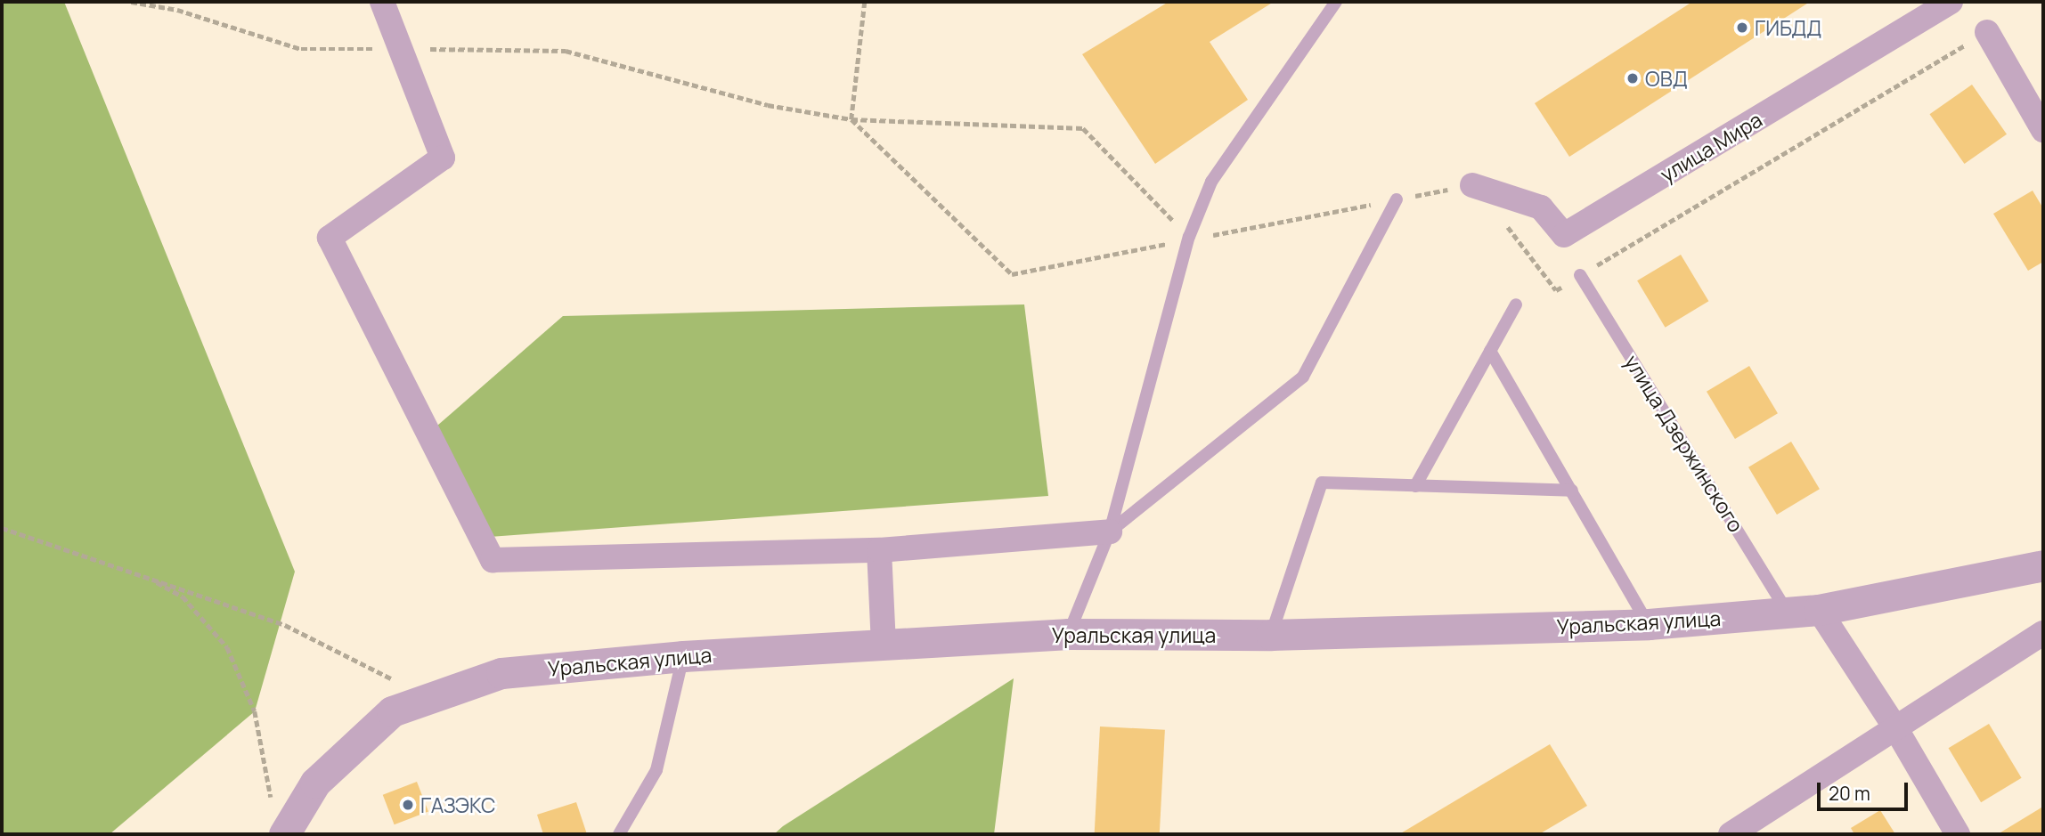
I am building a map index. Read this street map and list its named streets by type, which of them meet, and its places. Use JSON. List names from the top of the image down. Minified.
{"streets":{"street":["улица Мира","Уральская улица"],"lane":["улица Дзержинского"]},"crossings":[["улица Дзержинского","Уральская улица"]],"places":["ГИБДД","ОВД","ГАЗЭКС"],"scale_bar":"20 m"}
